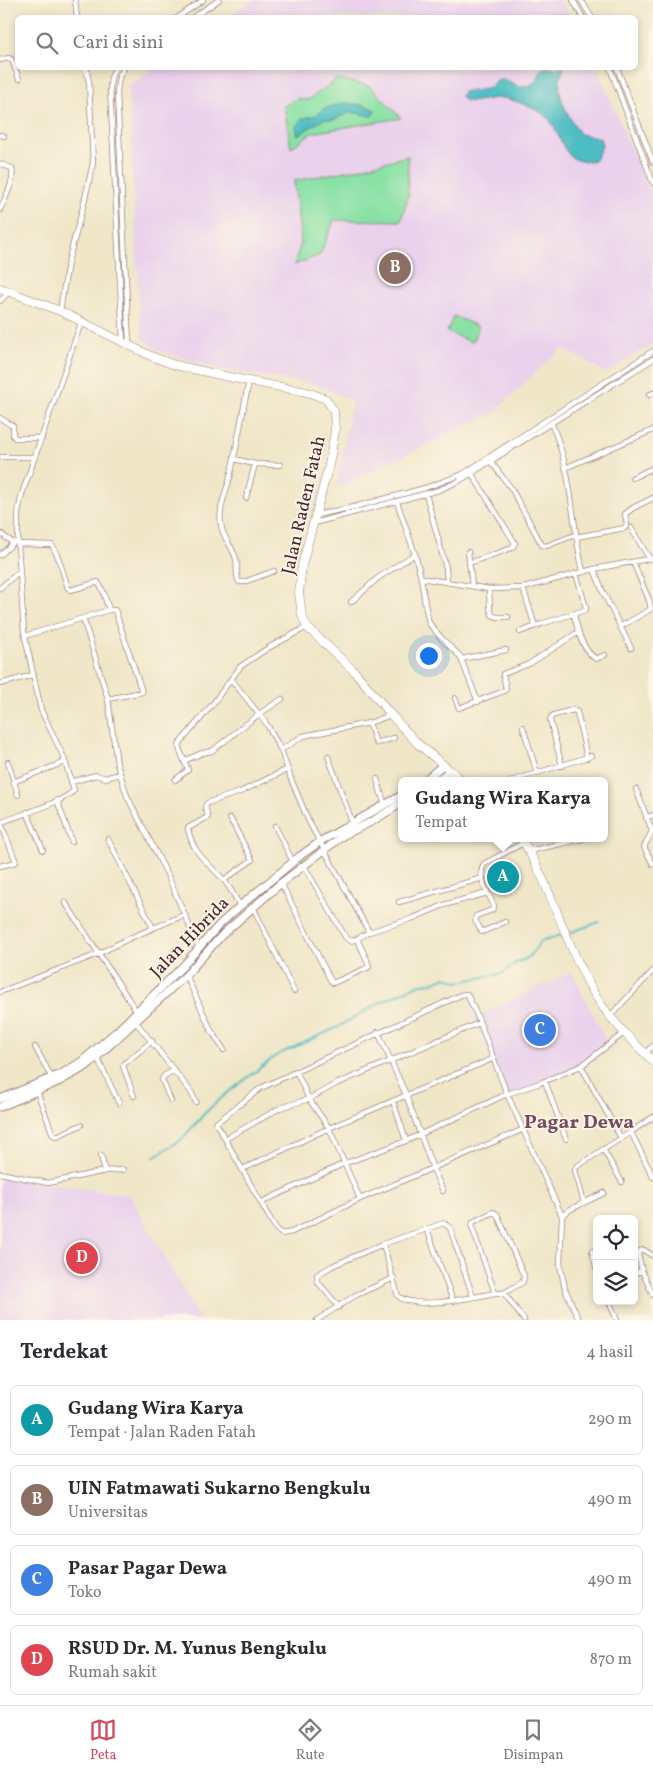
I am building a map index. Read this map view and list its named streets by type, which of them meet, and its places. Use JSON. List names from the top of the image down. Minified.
{"streets":{"highway":["Jalan Raden Fatah"],"main road":["Jalan Hibrida"]},"districts":["Pagar Dewa"],"page":{"search":"Cari di sini","pins":["B","A","C","D"],"popup":["Gudang Wira Karya","Tempat"],"heading":["Terdekat","4 hasil"],"list":[{"mark":"A","name":"Gudang Wira Karya","note":"Tempat · Jalan Raden Fatah","value":"290 m"},{"mark":"B","name":"UIN Fatmawati Sukarno Bengkulu","note":"Universitas","value":"490 m"},{"mark":"C","name":"Pasar Pagar Dewa","note":"Toko","value":"490 m"},{"mark":"D","name":"RSUD Dr. M. Yunus Bengkulu","note":"Rumah sakit","value":"870 m"}],"nav":["Peta","Rute","Disimpan"]}}
